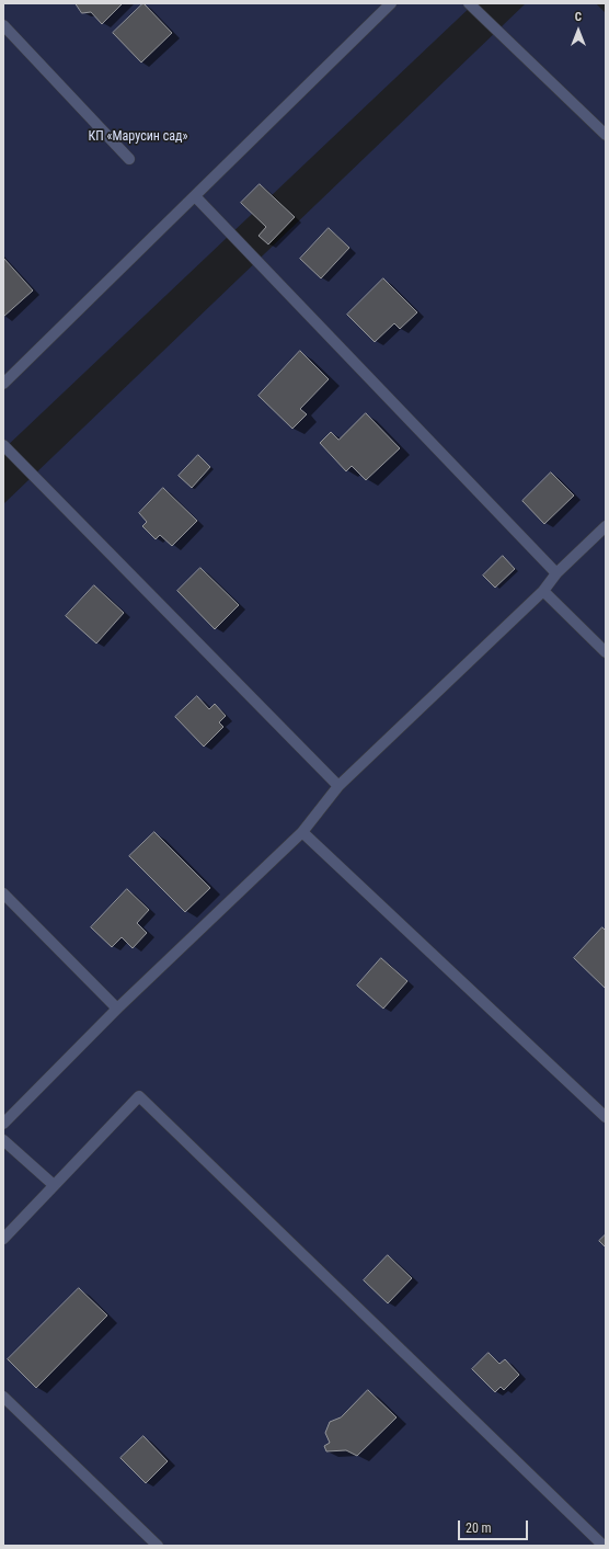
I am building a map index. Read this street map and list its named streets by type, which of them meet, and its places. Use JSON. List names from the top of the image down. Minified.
{"parks":["КП «Марусин сад»"],"scale_bar":"20 m","north":"top"}
